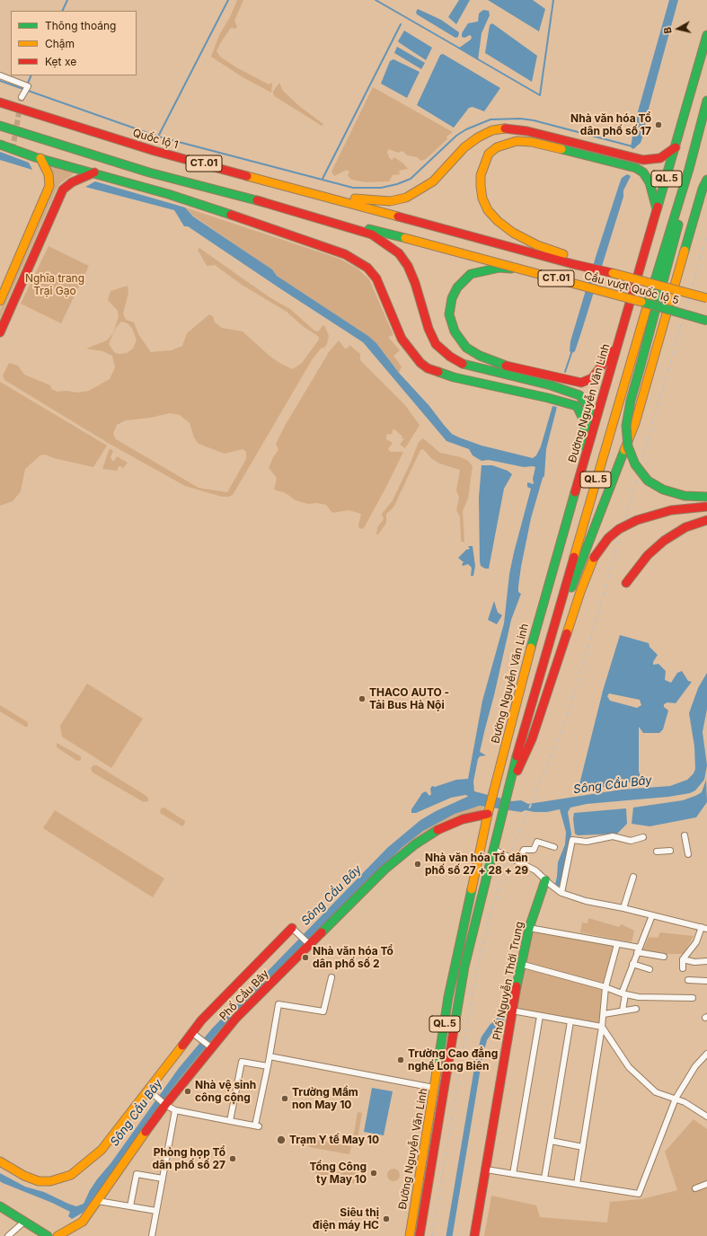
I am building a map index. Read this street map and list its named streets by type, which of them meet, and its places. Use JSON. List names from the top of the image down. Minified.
{"streets":{"main road":["Quốc lộ 1","CT.01","QL.5","Cầu vượt Quốc lộ 5","Đường Nguyễn Văn Linh","Phố Nguyễn Thời Trung","Phố Cầu Bây"]},"crossings":[["Quốc lộ 1","Cầu vượt Quốc lộ 5"],["CT.01","Cầu vượt Quốc lộ 5"],["QL.5","Đường Nguyễn Văn Linh"],["Đường Nguyễn Văn Linh","Phố Cầu Bây"]],"water":["Sông Cầu Bây"],"parks":["Nghĩa trang Trại Gạo"],"places":["Nhà văn hóa Tổ dân phố số 17","THACO AUTO - Tải Bus Hà Nội","Nhà văn hóa Tổ dân phố số 27 + 28 + 29","Nhà văn hóa Tổ dân phố số 2","Trường Cao đẳng nghề Long Biên","Nhà vệ sinh công cộng","Trường Mầm non May 10","Trạm Y tế May 10","Phòng họp Tổ dân phố số 27","Tổng Công ty May 10","Siêu thị điện máy HC"],"legend":["Thông thoáng","Chậm","Kẹt xe"],"north":"left"}
